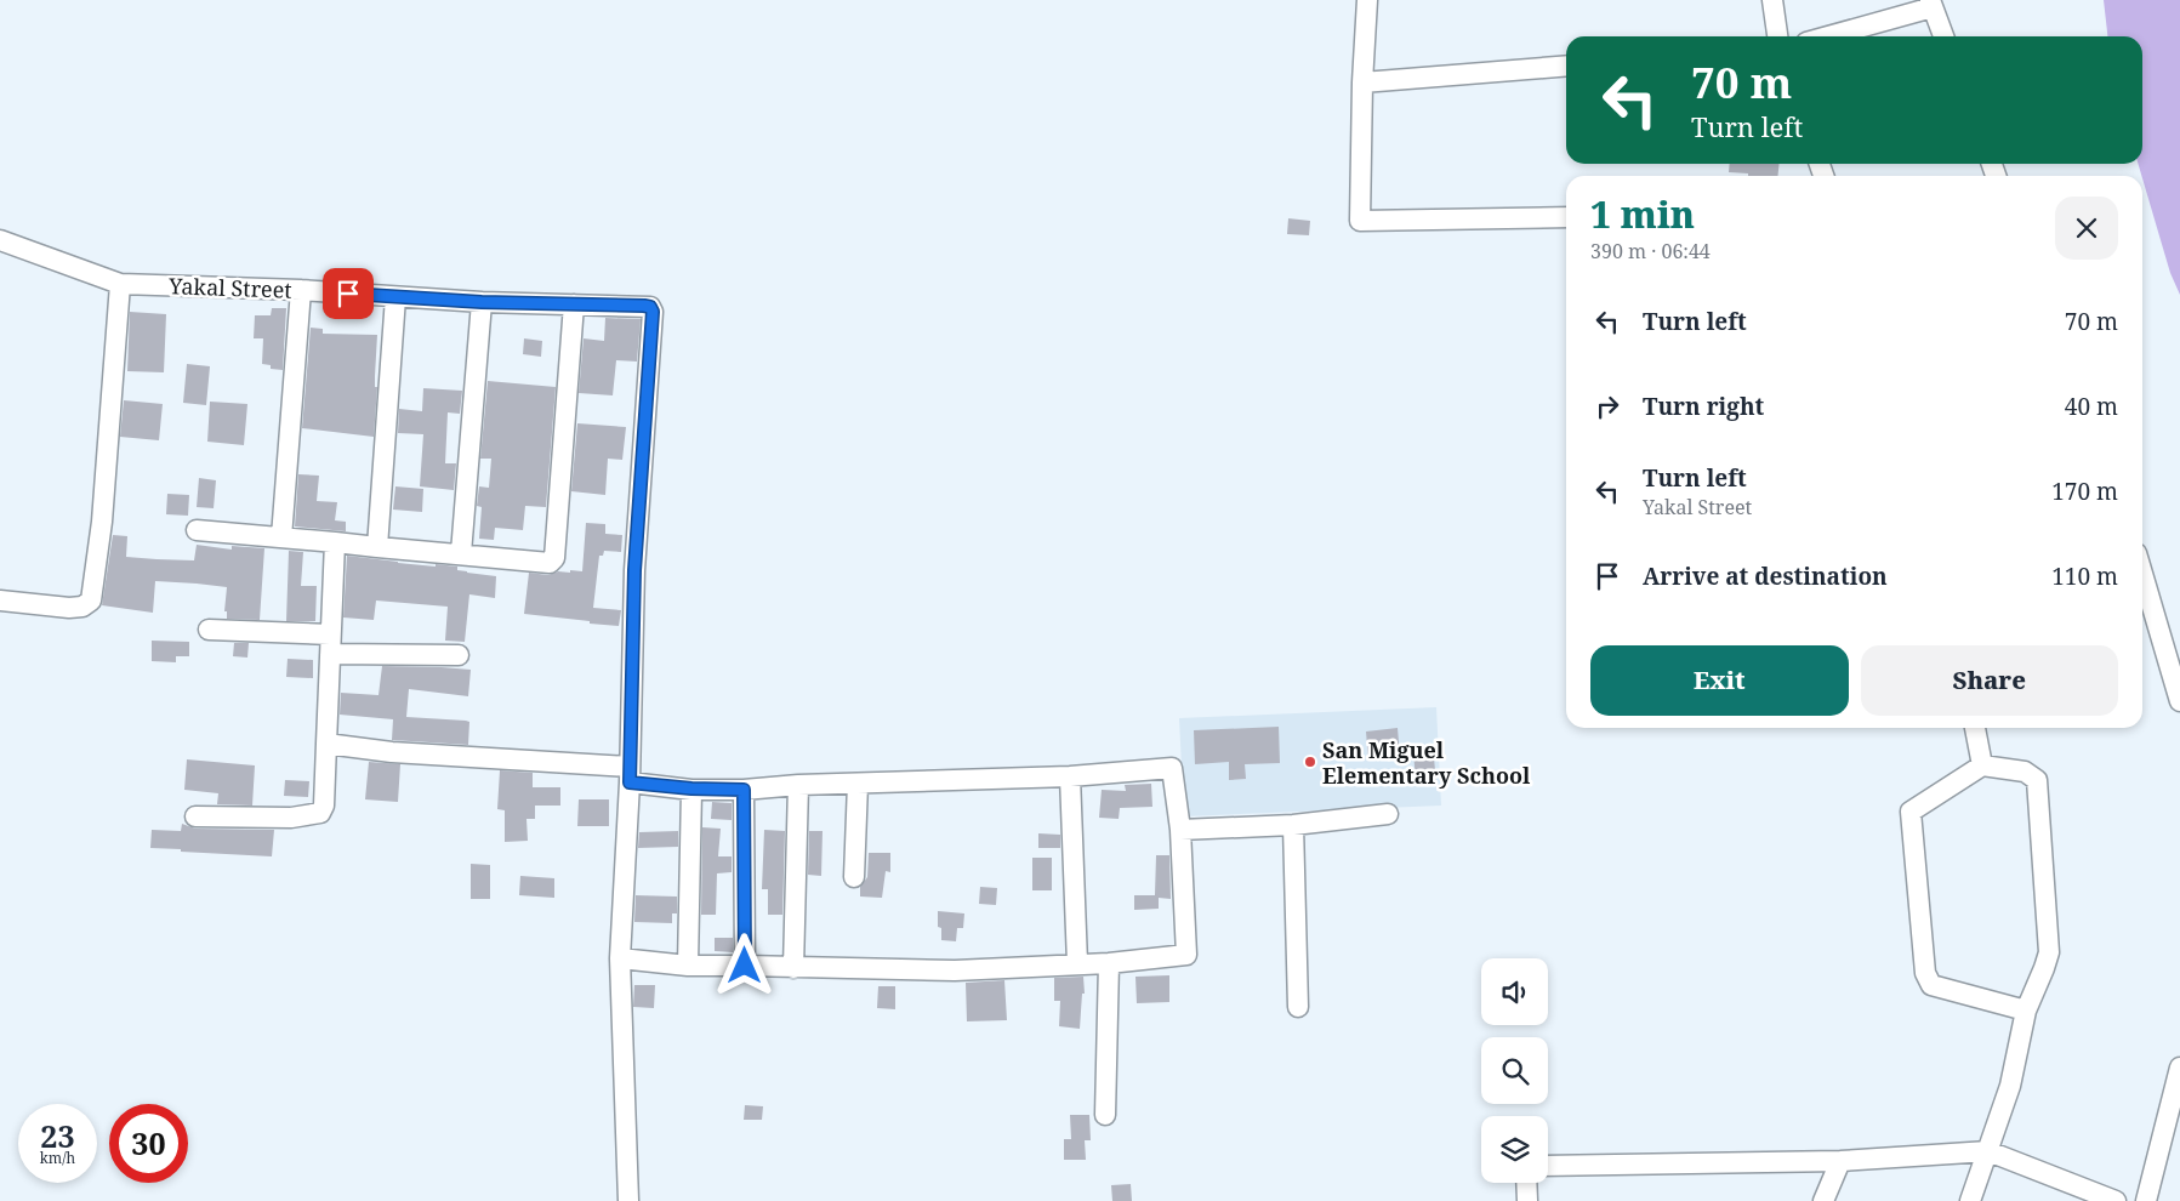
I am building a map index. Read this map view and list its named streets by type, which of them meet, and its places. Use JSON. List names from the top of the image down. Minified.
{"streets":{"street":["Yakal Street"]},"places":["San Miguel Elementary School"],"page":{"turn":["70 m","Turn left"],"heading":["1 min","390 m · 06:44"],"list":[{"name":"Turn left","value":"70 m"},{"name":"Turn right","value":"40 m"},{"name":"Turn left","note":"Yakal Street","value":"170 m"},{"name":"Arrive at destination","value":"110 m"}],"buttons":["Exit","Share"],"speed":"23 km/h","limit":"30"}}
